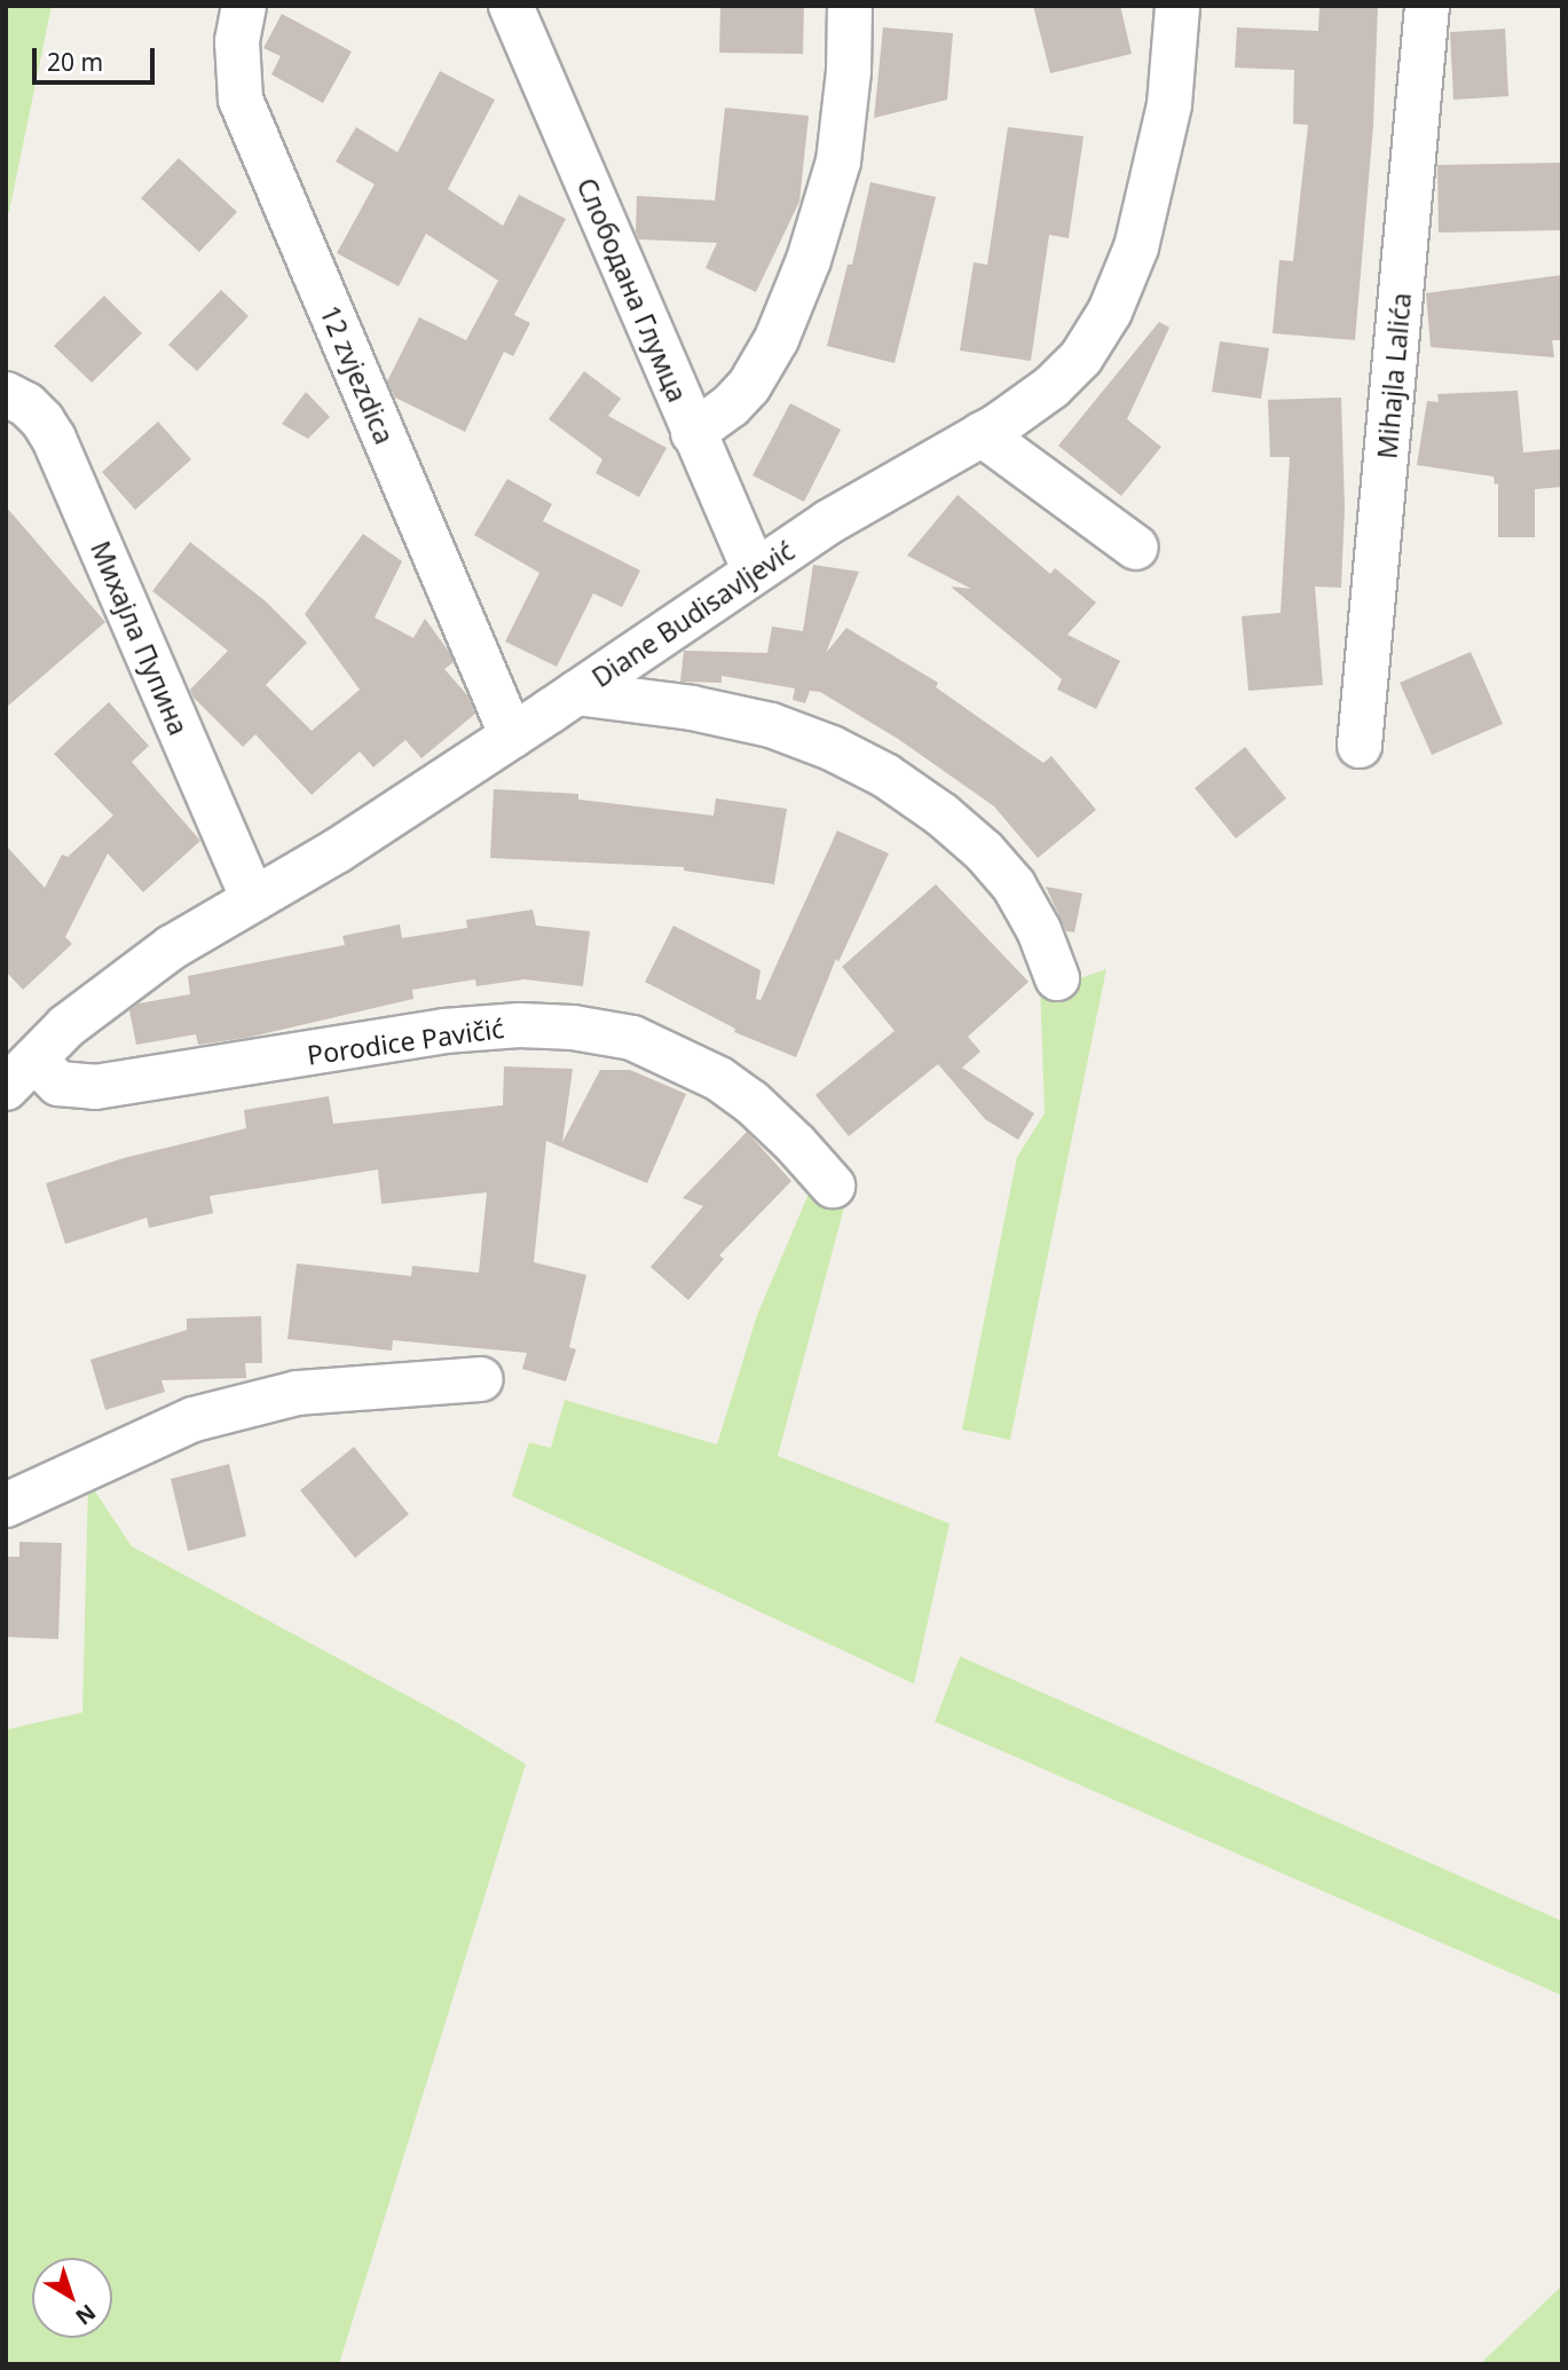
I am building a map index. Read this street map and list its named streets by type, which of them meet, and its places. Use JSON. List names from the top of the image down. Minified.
{"streets":{"street":["Слободана Глумца","12 zvjezdica","Mihajla Lalića","Diane Budisavljević","Михајла Пупина","Porodice Pavičić"]},"crossings":[["Слободана Глумца","Diane Budisavljević"],["12 zvjezdica","Diane Budisavljević"],["Diane Budisavljević","Михајла Пупина"],["Diane Budisavljević","Porodice Pavičić"]],"scale_bar":"20 m","north":"bottom right"}
